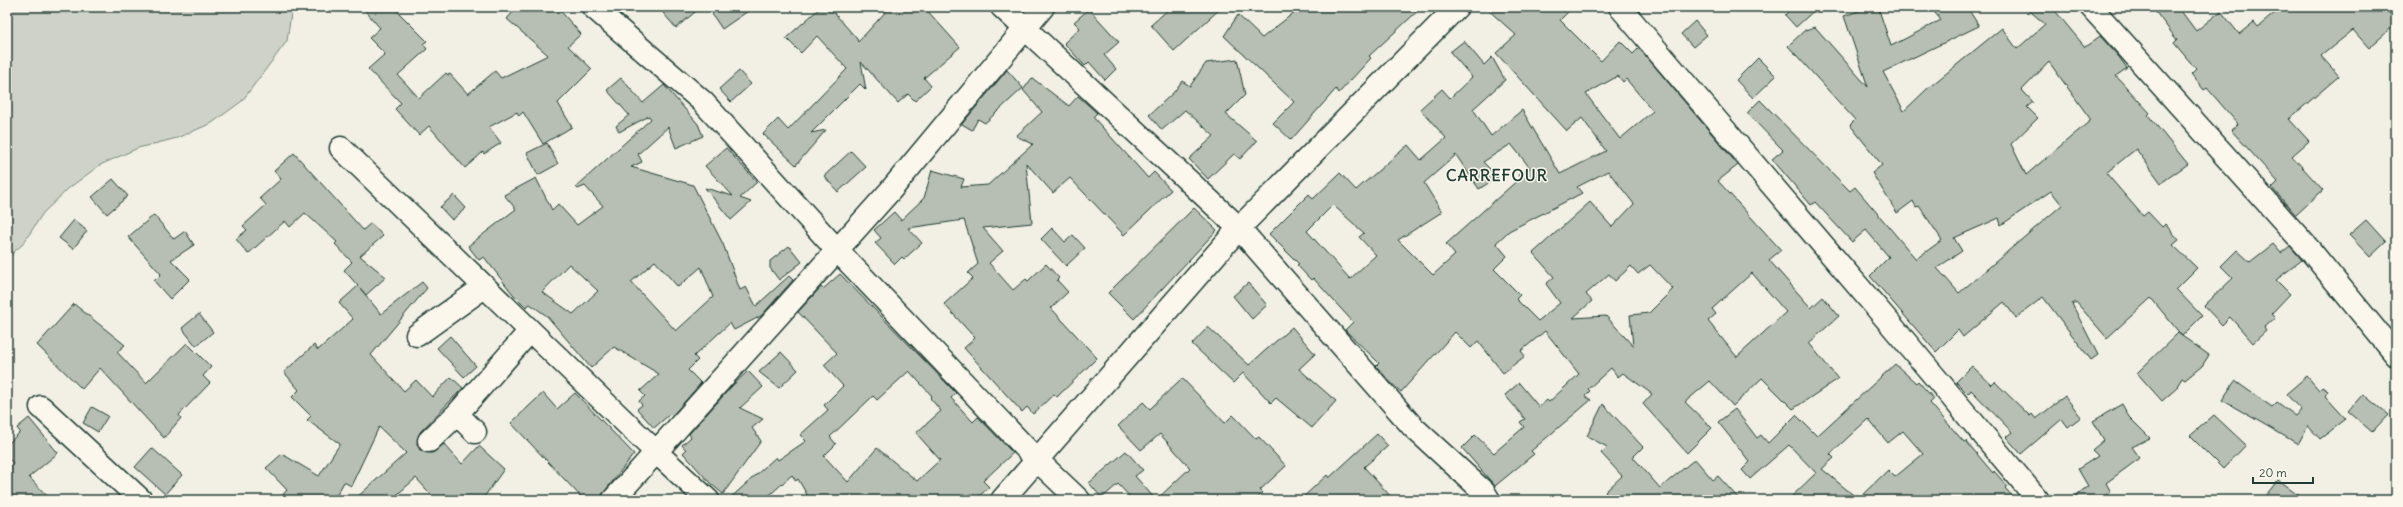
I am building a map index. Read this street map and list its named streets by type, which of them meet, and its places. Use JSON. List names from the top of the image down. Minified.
{"districts":["CARREFOUR"],"scale_bar":"20 m"}
